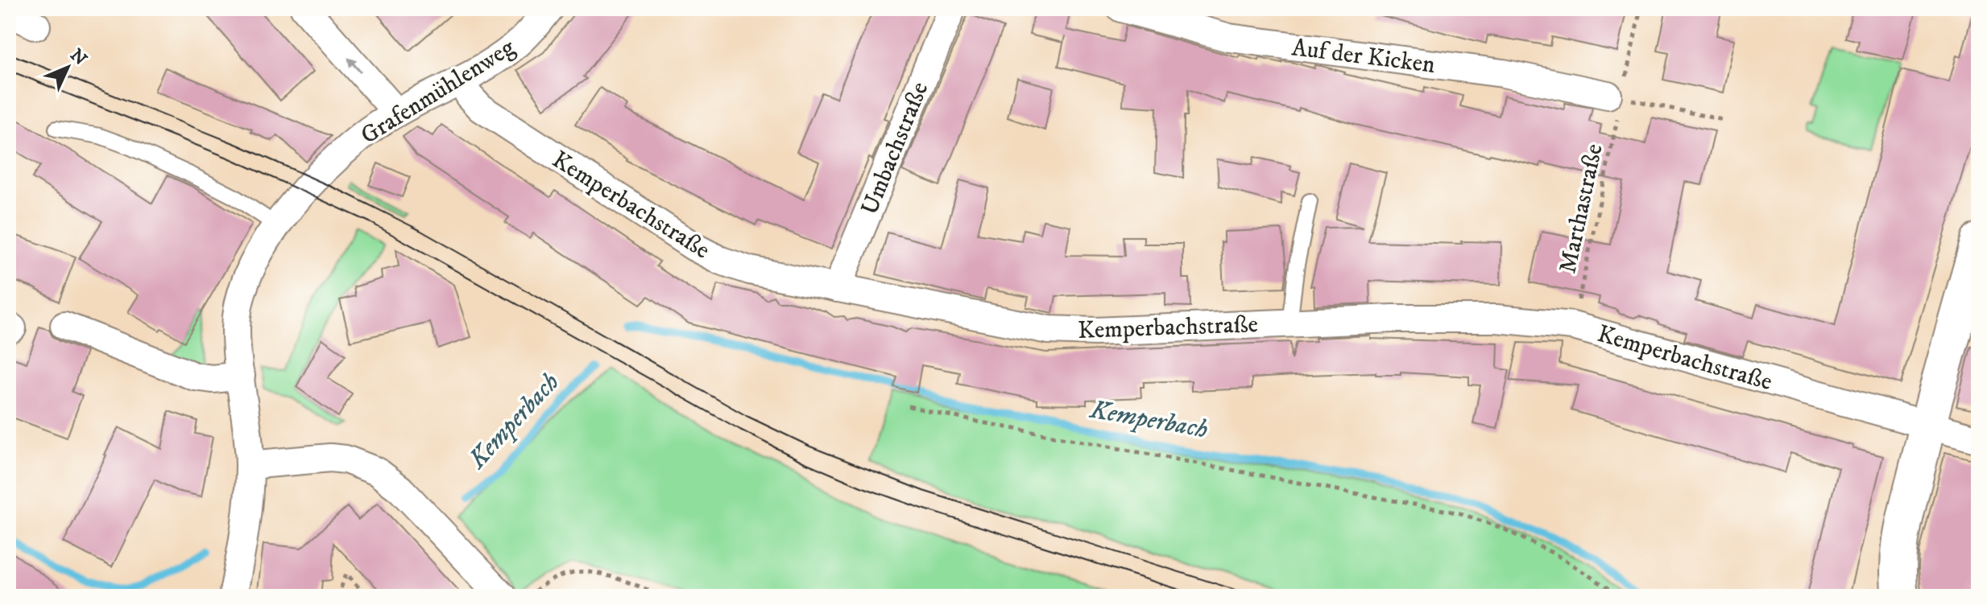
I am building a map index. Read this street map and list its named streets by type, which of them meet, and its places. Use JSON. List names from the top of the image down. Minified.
{"streets":{"street":["Auf der Kicken","Grafenmühlenweg","Umbachstraße","Kemperbachstraße"],"path":["Marthastraße"]},"crossings":[["Auf der Kicken","Marthastraße"],["Grafenmühlenweg","Kemperbachstraße"],["Umbachstraße","Kemperbachstraße"],["Kemperbachstraße","Marthastraße"]],"water":["Kemperbach"],"north":"top right"}
